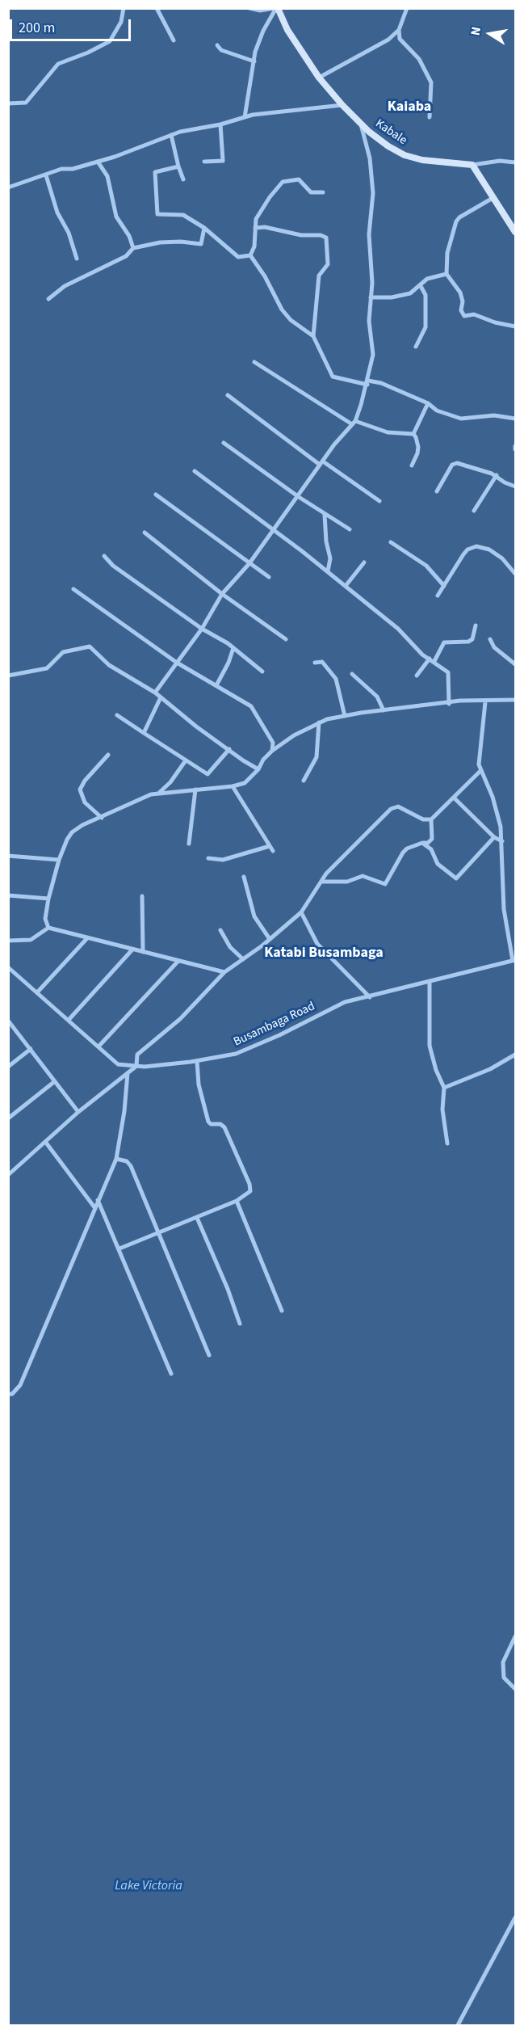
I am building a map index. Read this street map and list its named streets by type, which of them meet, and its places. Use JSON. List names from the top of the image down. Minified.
{"streets":{"street":["Kabale","Busambaga Road"]},"districts":["Kaiaba","Katabi Busambaga"],"water":["Lake Victoria"],"scale_bar":"200 m","north":"left"}
